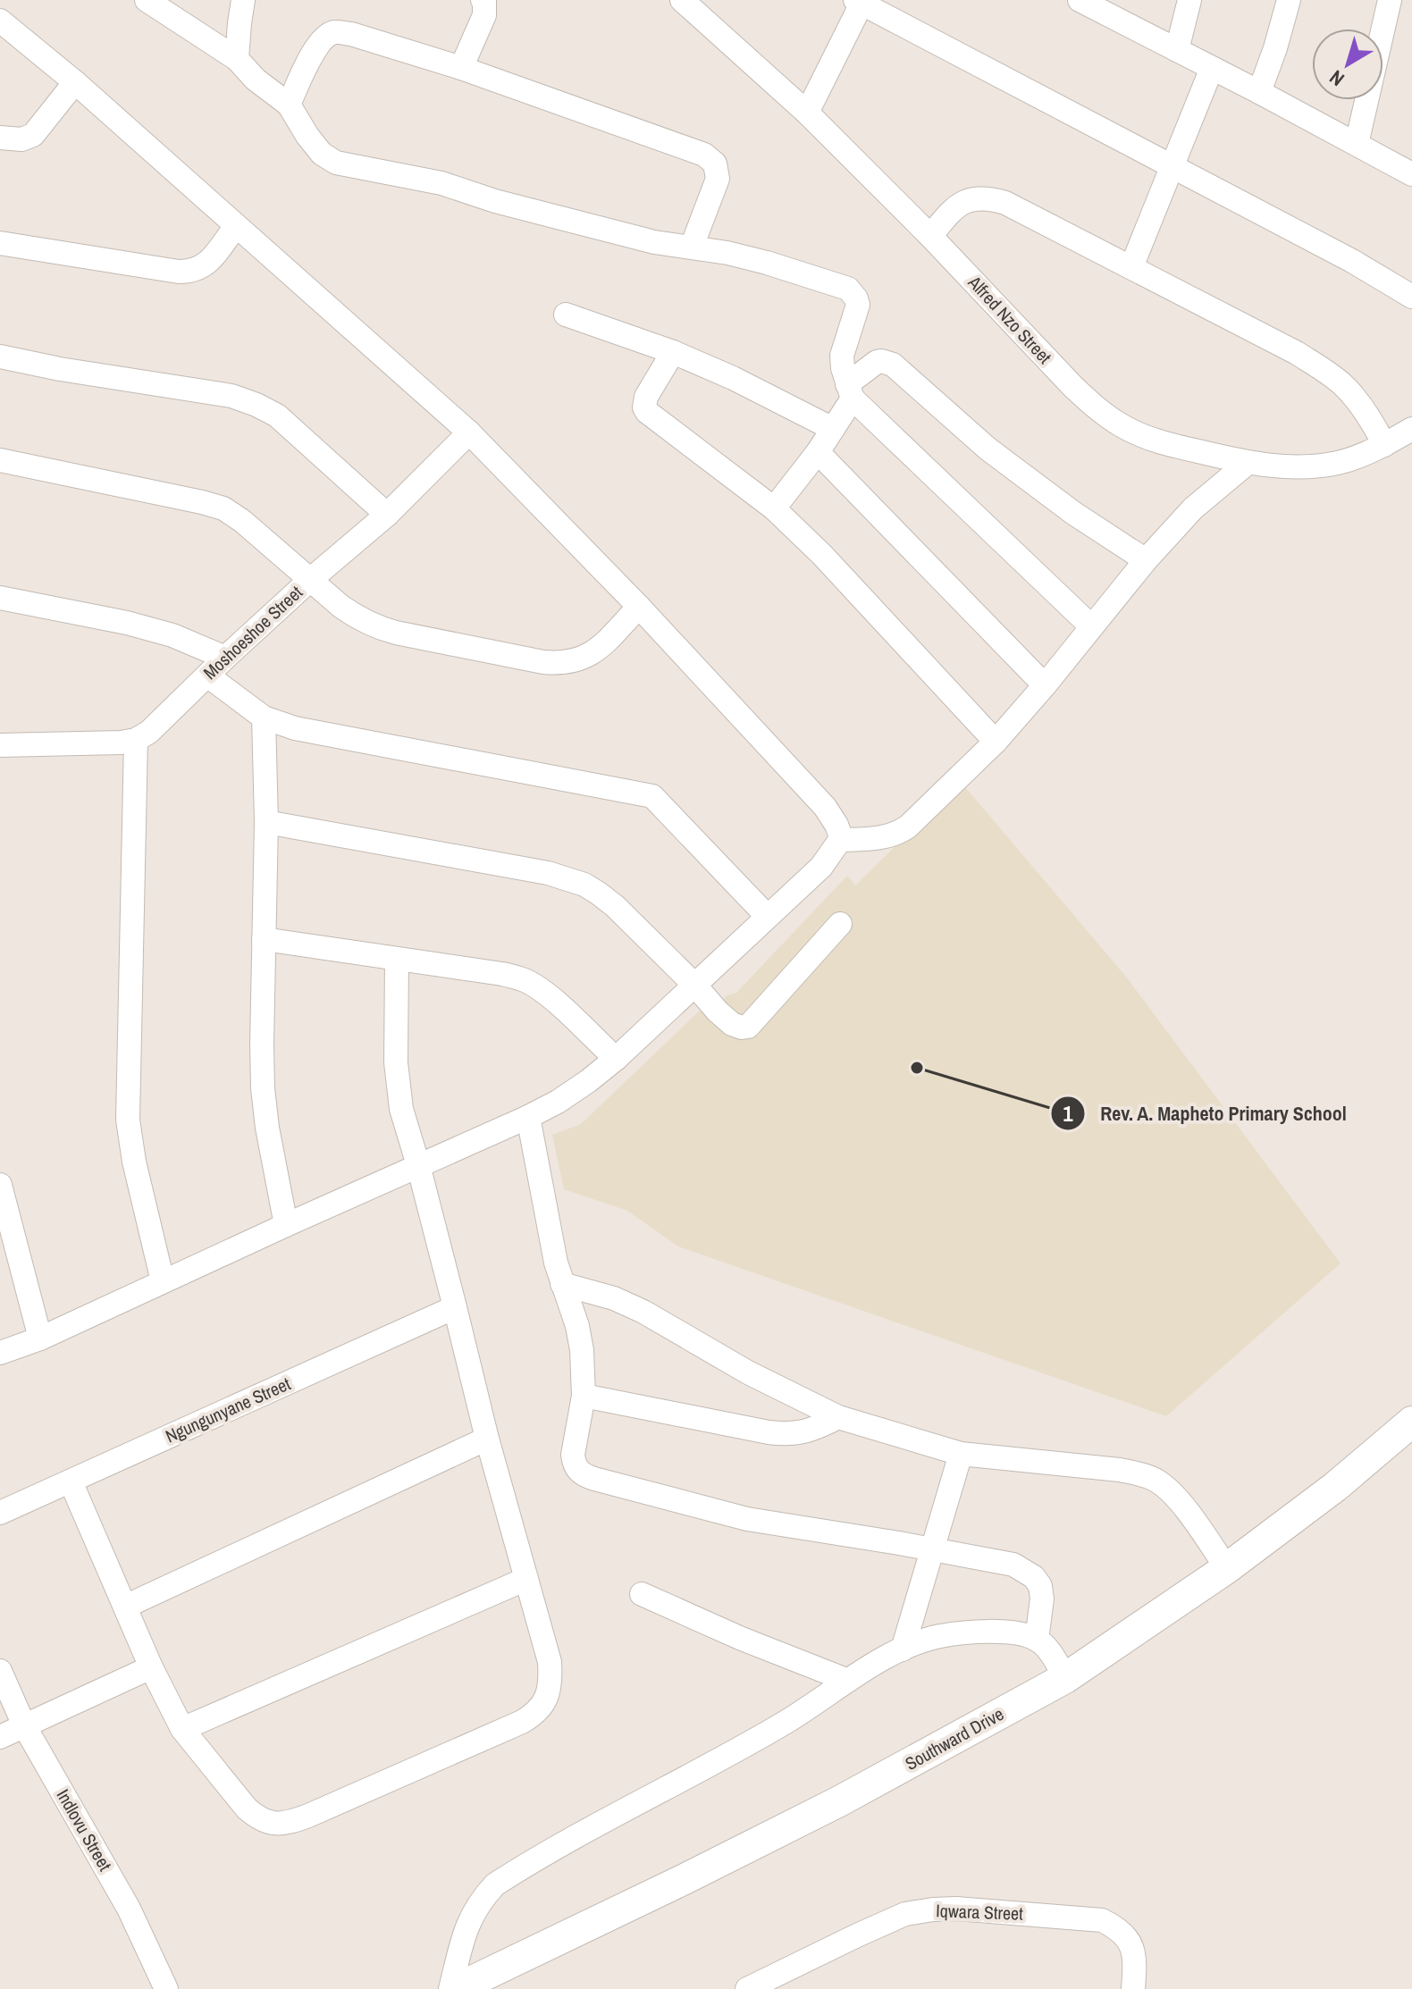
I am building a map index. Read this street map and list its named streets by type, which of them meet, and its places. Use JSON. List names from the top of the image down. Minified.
{"streets":{"main road":["Southward Drive"],"street":["Alfred Nzo Street","Moshoeshoe Street","Ngungunyane Street","Indlovu Street","Iqwara Street"]},"places":["Rev. A. Mapheto Primary School"],"north":"bottom left"}
